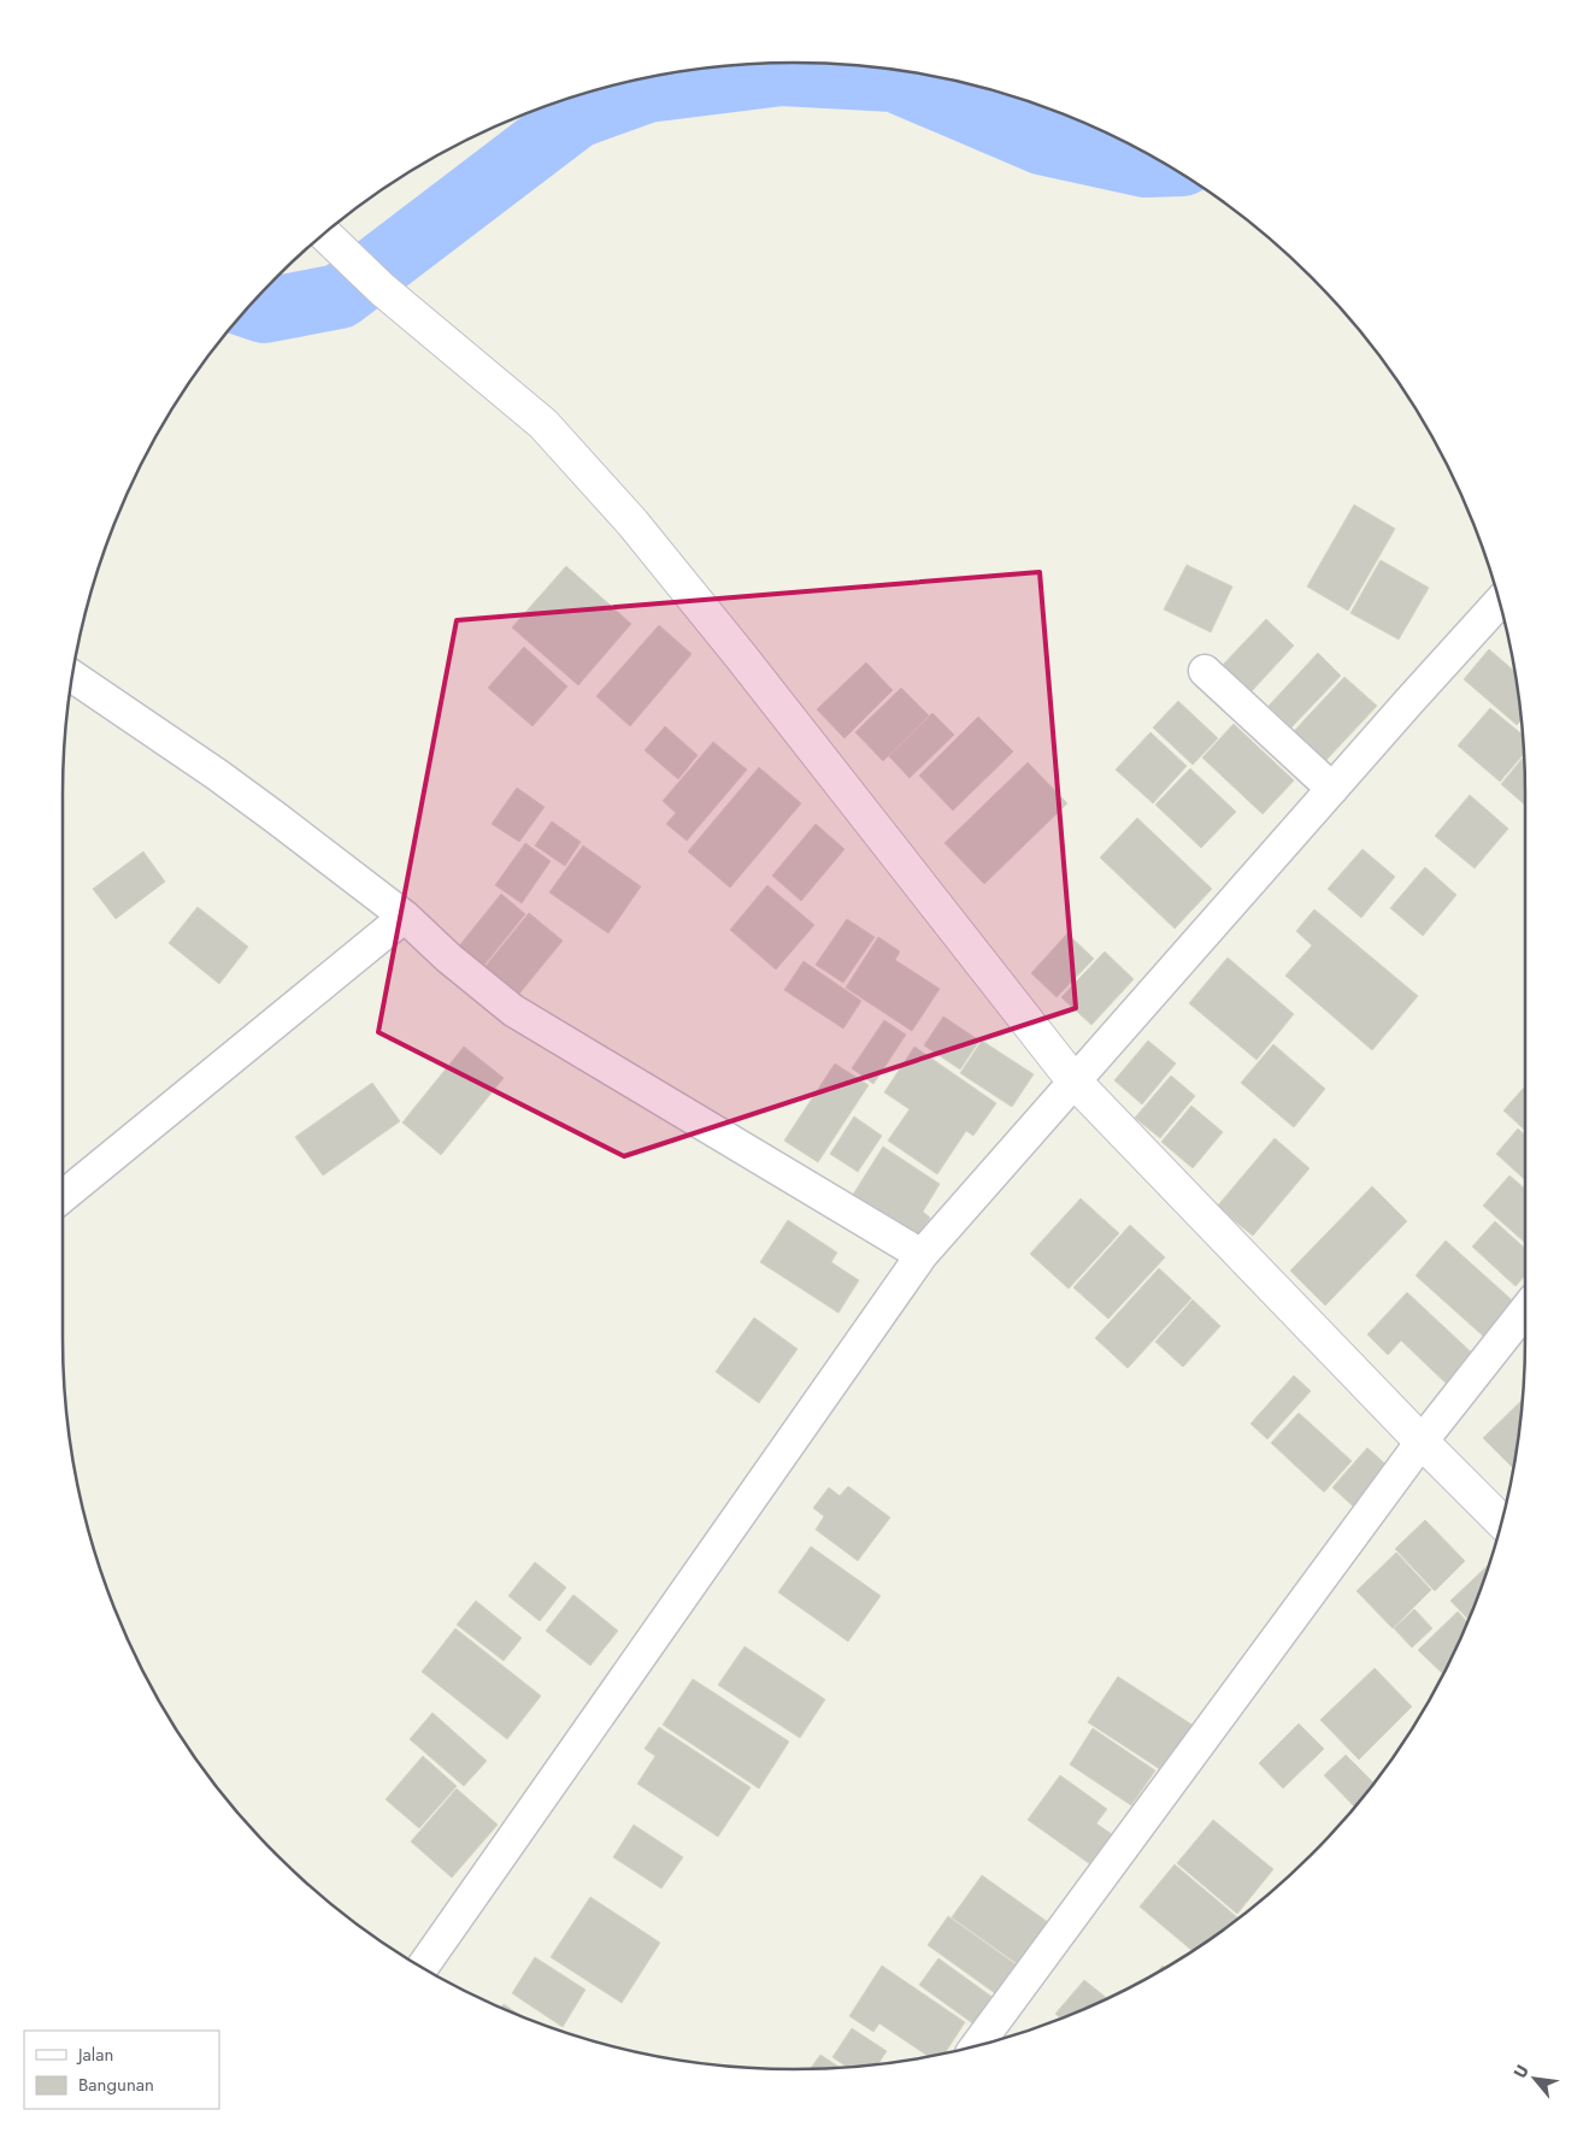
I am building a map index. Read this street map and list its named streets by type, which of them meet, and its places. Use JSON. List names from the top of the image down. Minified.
{"legend":["Jalan","Bangunan"],"north":"top left"}
